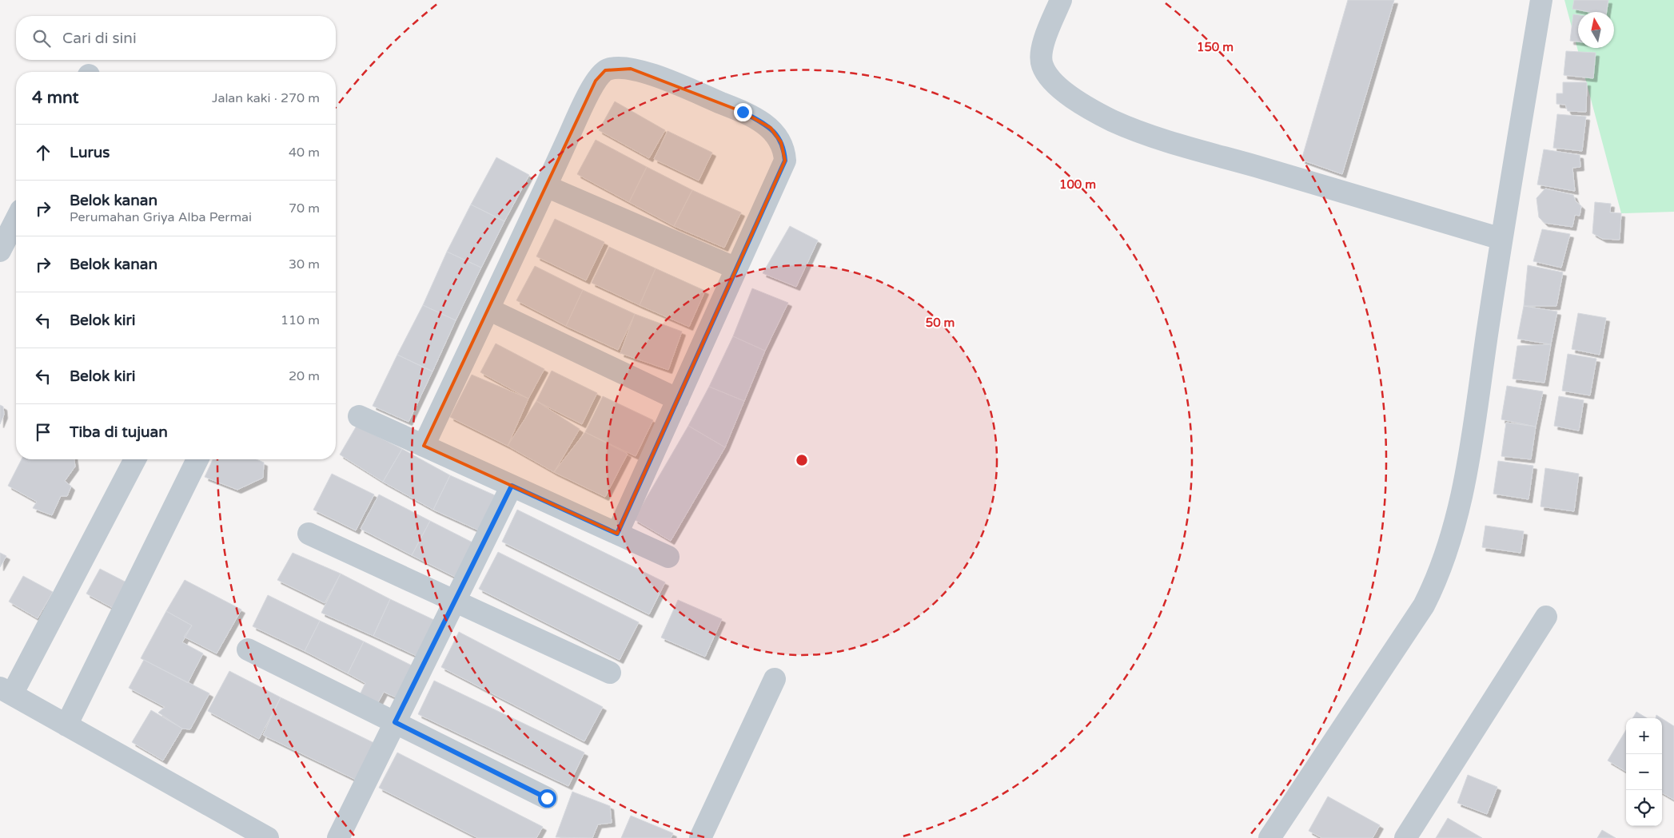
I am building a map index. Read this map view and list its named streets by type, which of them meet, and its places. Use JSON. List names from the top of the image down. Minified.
{"north":"top","page":{"search":"Cari di sini","heading":["4 mnt","Jalan kaki · 270 m"],"list":[["Lurus","40 m"],["Belok kanan","Perumahan Griya Alba Permai","70 m"],["Belok kanan","30 m"],["Belok kiri","110 m"],["Belok kiri","20 m"],"Tiba di tujuan"],"map_buttons":["+","−"]},"rings":["150 m","100 m","50 m"]}
